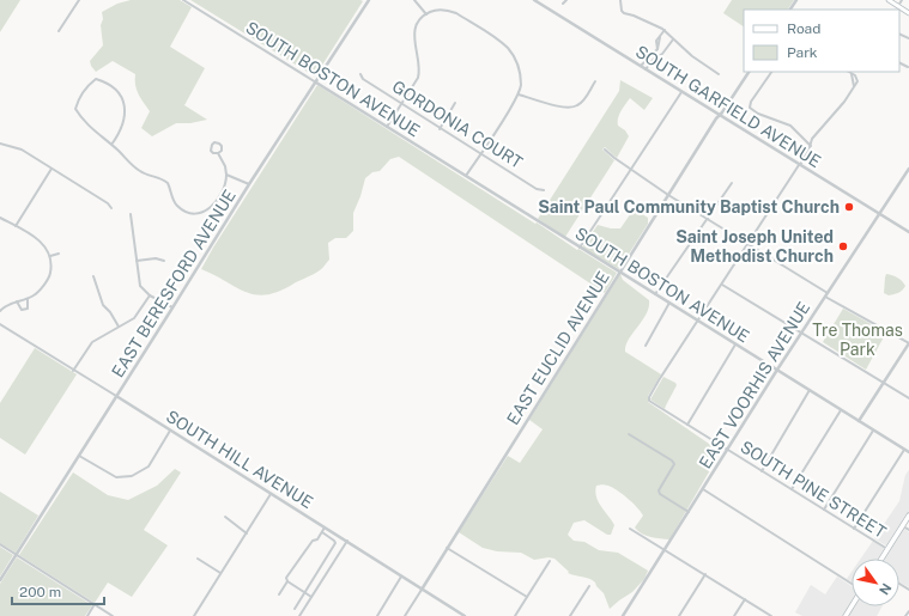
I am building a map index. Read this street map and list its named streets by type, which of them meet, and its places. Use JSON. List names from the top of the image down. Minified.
{"streets":{"street":["SOUTH BOSTON AVENUE","SOUTH GARFIELD AVENUE","GORDONIA COURT","EAST BERESFORD AVENUE","EAST EUCLID AVENUE","EAST VOORHIS AVENUE","SOUTH HILL AVENUE","SOUTH PINE STREET"]},"crossings":[["SOUTH BOSTON AVENUE","EAST BERESFORD AVENUE"],["SOUTH BOSTON AVENUE","EAST EUCLID AVENUE"],["SOUTH BOSTON AVENUE","EAST VOORHIS AVENUE"],["SOUTH BOSTON AVENUE","SOUTH PINE STREET"],["SOUTH GARFIELD AVENUE","EAST EUCLID AVENUE"],["SOUTH GARFIELD AVENUE","EAST VOORHIS AVENUE"],["EAST BERESFORD AVENUE","SOUTH HILL AVENUE"],["EAST EUCLID AVENUE","SOUTH HILL AVENUE"],["EAST VOORHIS AVENUE","SOUTH PINE STREET"]],"parks":["Tre Thomas Park"],"places":["Saint Paul Community Baptist Church","Saint Joseph United Methodist Church"],"legend":["Road","Park"],"scale_bar":"200 m","north":"bottom right"}
